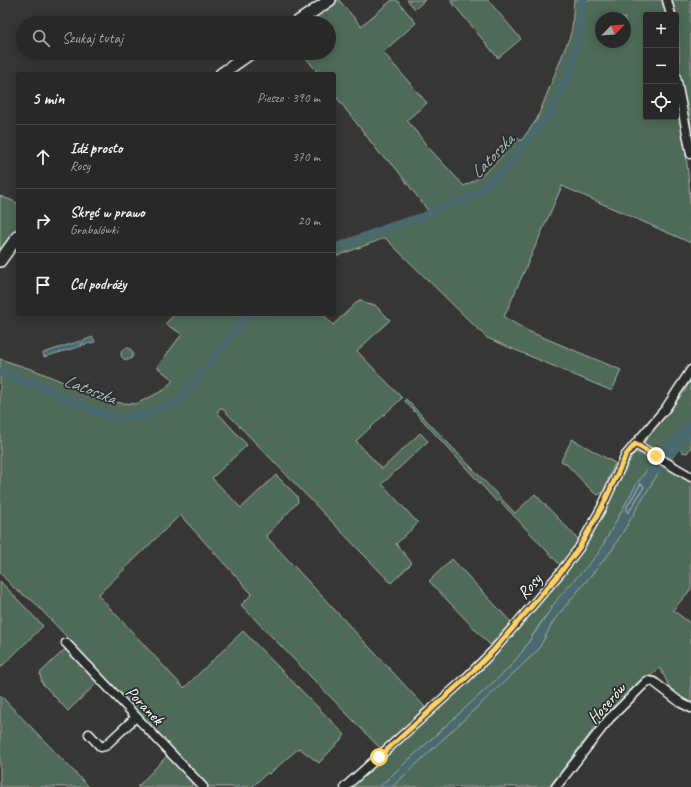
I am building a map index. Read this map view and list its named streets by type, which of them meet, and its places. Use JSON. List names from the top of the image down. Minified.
{"streets":{"street":["Rosy","Hoserów","Poranek"]},"water":["Latoszka"],"north":"top right","page":{"map_buttons":["+","−"],"search":"Szukaj tutaj","heading":["5 min","Pieszo · 390 m"],"list":[["Idź prosto","Rosy","370 m"],["Skręć w prawo","Grabalówki","20 m"],"Cel podróży"]}}
